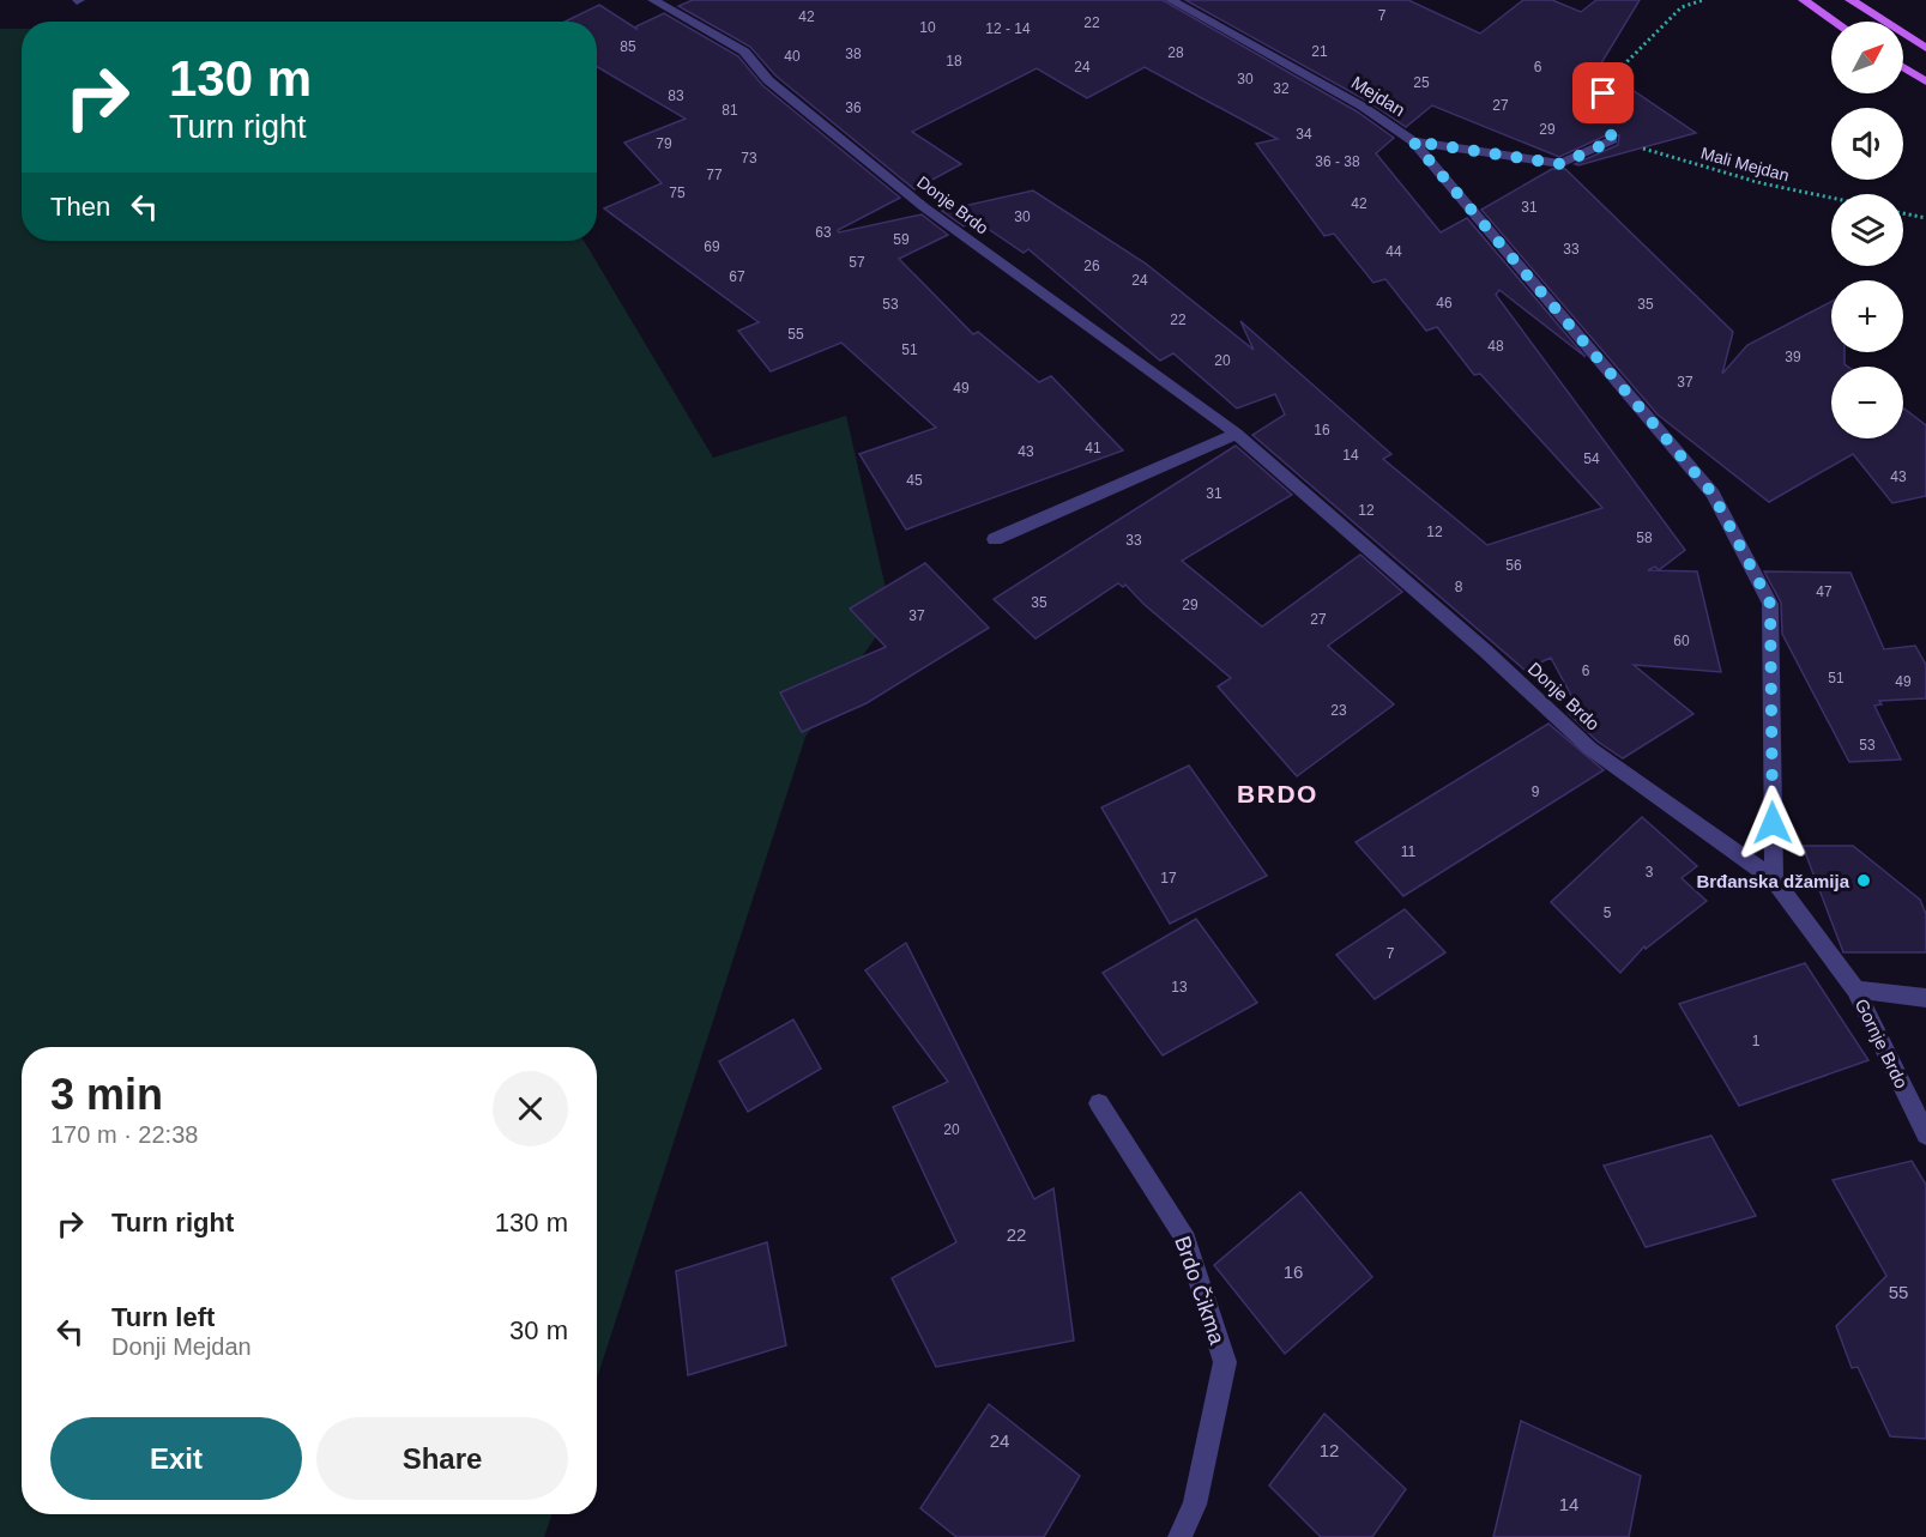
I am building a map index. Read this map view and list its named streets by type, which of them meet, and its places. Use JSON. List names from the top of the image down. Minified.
{"streets":{"street":["Mejdan","Donje Brdo","Gornje Brdo","Brdo Čikma"],"path":["Mali Mejdan"]},"crossings":[["Mejdan","Donje Brdo"],["Donje Brdo","Gornje Brdo"]],"districts":["BRDO"],"places":["Brđanska džamija"],"house_numbers":["7","42","22","10","12 - 14","85","21","28","38","40","18","24","6","30","25","32","83","27","36","81","29","34","79","73","36 - 38","77","75","42","31","30","63","59","69","33","44","57","26","67","24","46","53","35","22","55","48","51","39","20","37","49","16","41","43","14","54","43","45","31","12","12","58","33","56","8","47","35","29","37","27","60","6","51","49","23","53","9","11","3","17","5","7","13","1","20","22","16","55","24","12","14"],"north":"top right","page":{"map_buttons":["+","−"],"turn":["130 m","Turn right"],"then":"Then","heading":["3 min","170 m · 22:38"],"list":[{"name":"Turn right","value":"130 m"},{"name":"Turn left","note":"Donji Mejdan","value":"30 m"}],"buttons":["Exit","Share"]}}
